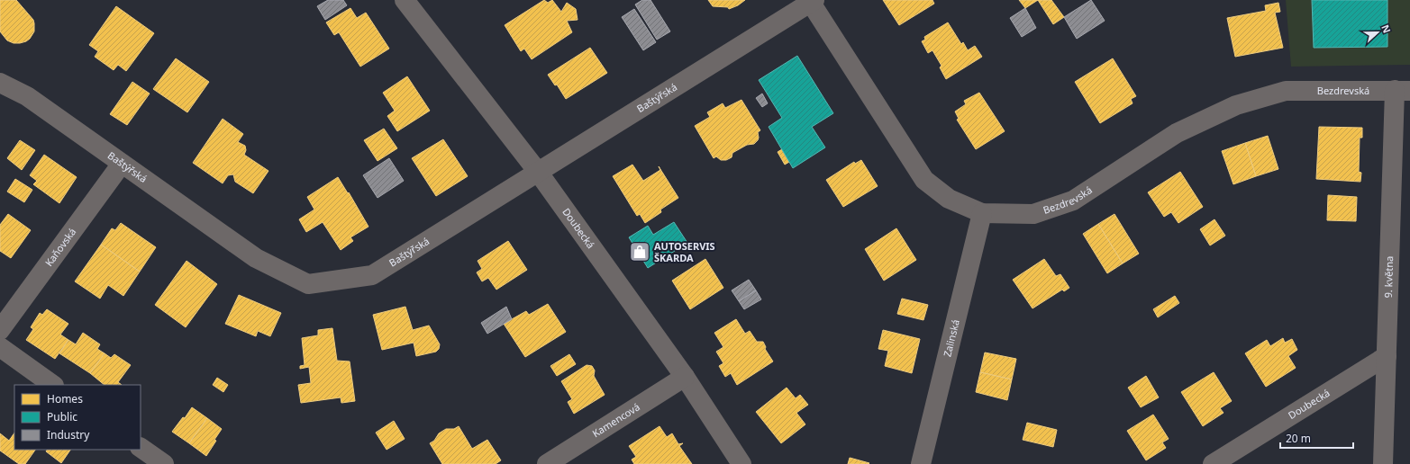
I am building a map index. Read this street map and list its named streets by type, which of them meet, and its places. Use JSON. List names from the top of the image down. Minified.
{"streets":{"street":["Bezdrevská","Baštýřská","Doubecká","Kaňovská","9. května","Zalinská","Kamencová"]},"crossings":[["Bezdrevská","Baštýřská"],["Bezdrevská","9. května"],["Bezdrevská","Zalinská"],["Baštýřská","Doubecká"],["Baštýřská","Kaňovská"],["Doubecká","9. května"],["Doubecká","Kamencová"]],"places":{"shop":["AUTOSERVIS ŠKARDA"]},"legend":["Homes","Public","Industry"],"scale_bar":"20 m","north":"right"}
